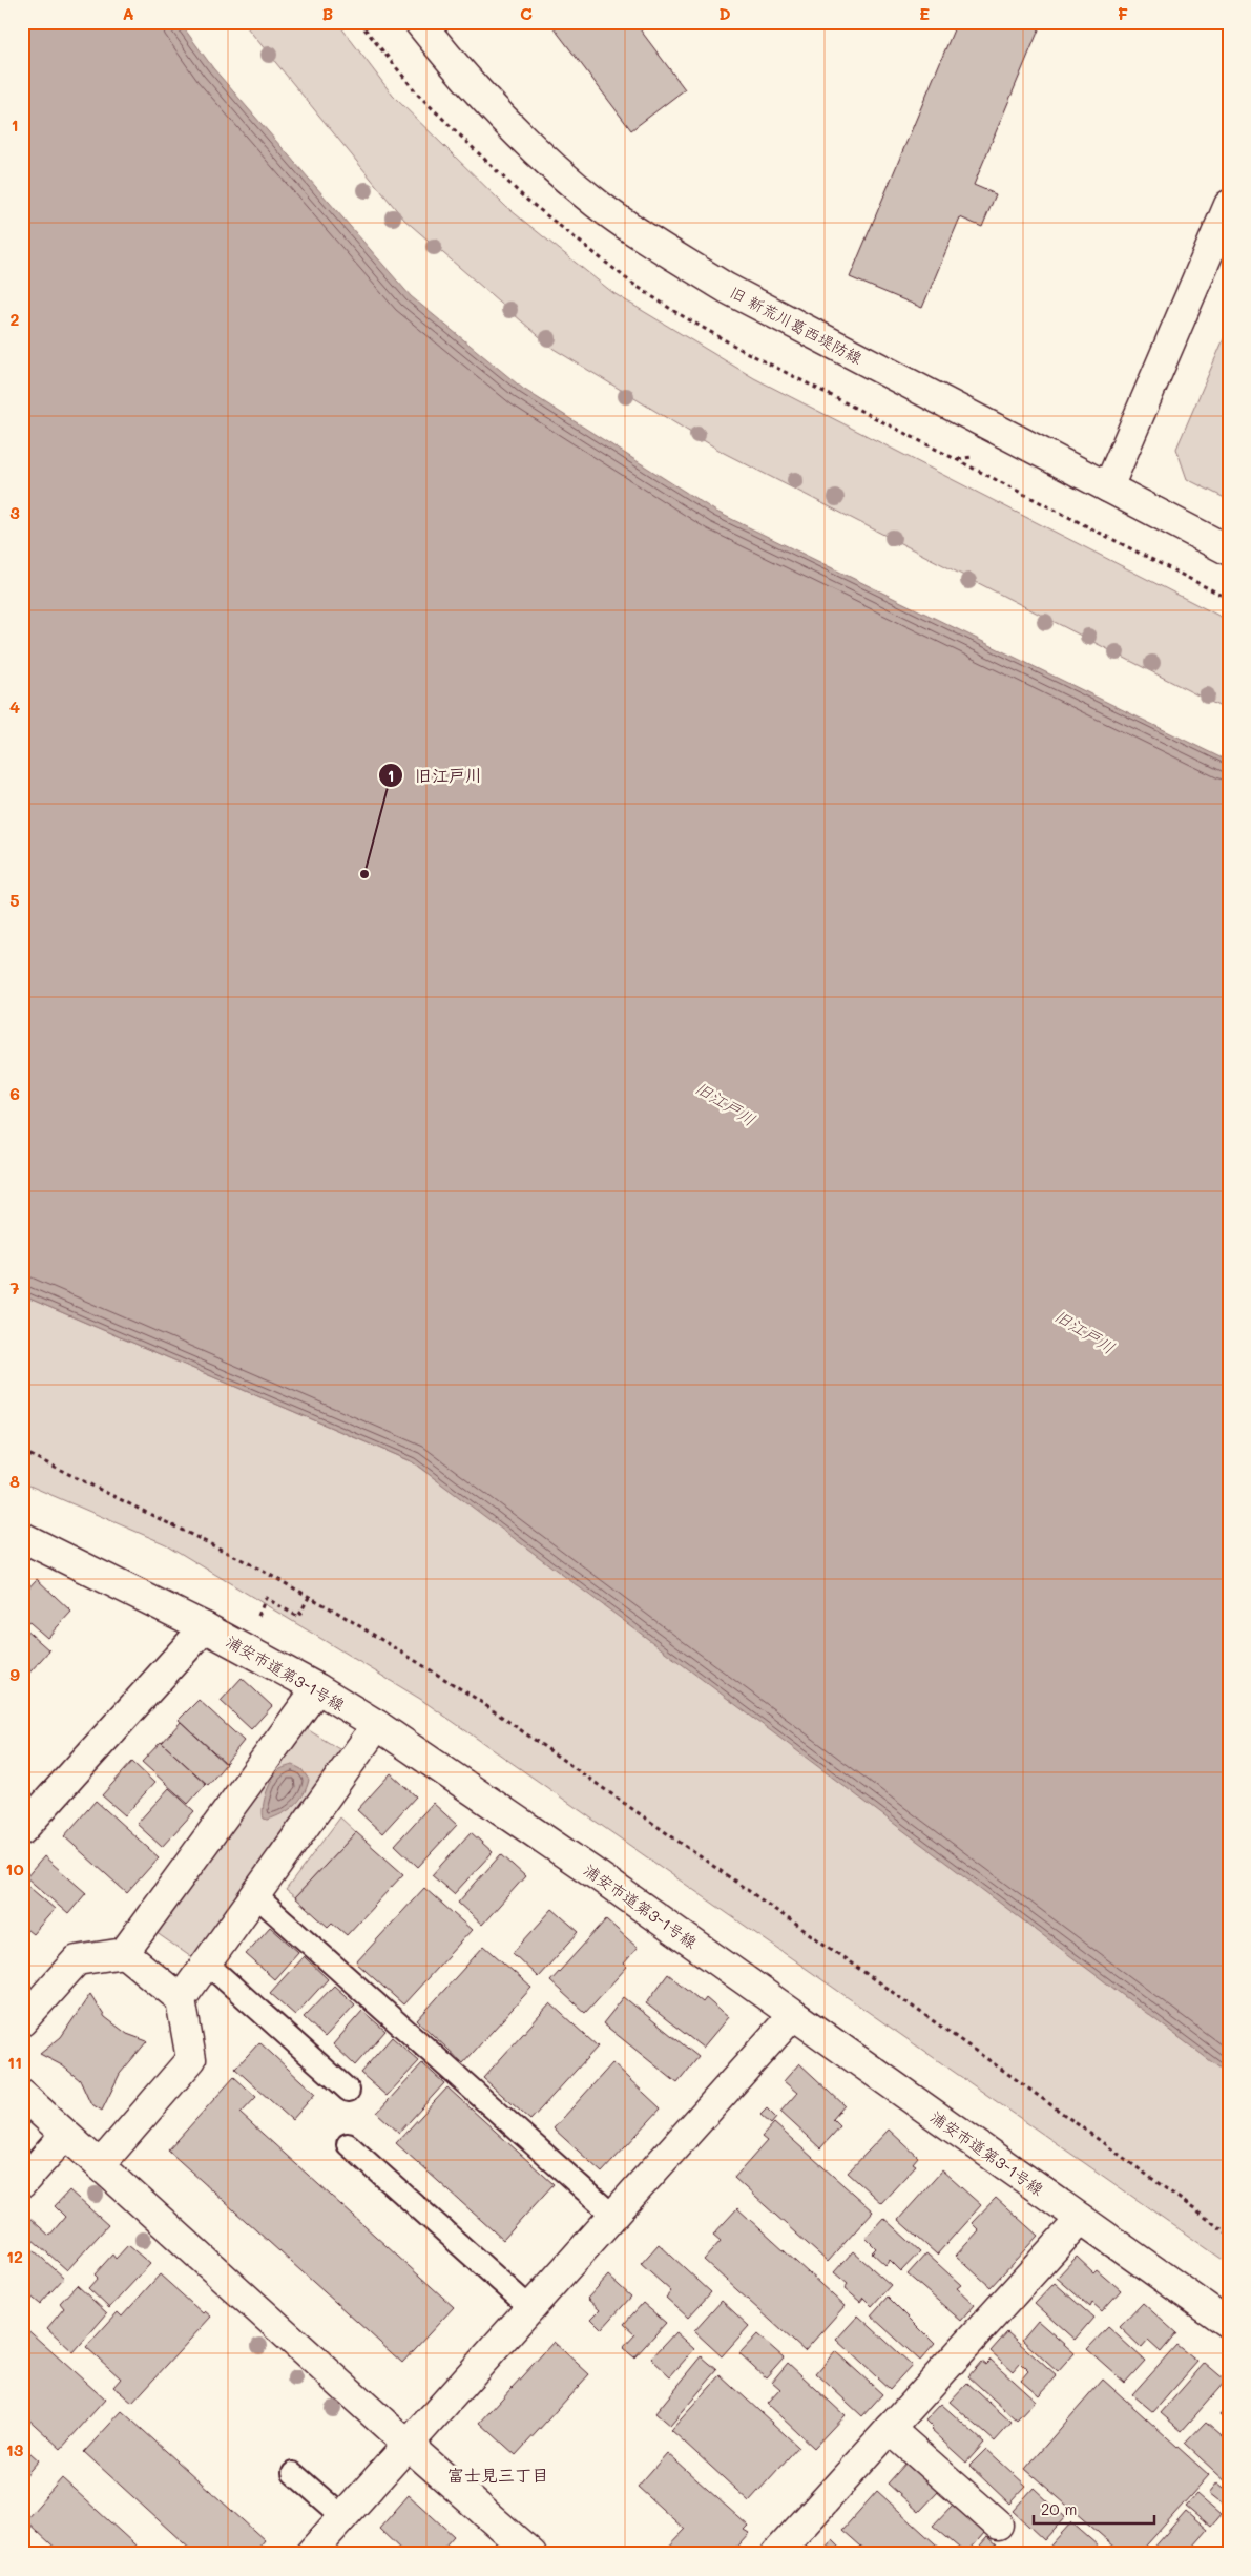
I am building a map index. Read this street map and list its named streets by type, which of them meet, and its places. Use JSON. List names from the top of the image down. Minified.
{"streets":{"street":["旧 新荒川葛西堤防線","浦安市道第3-1号線"]},"districts":["富士見三丁目"],"water":["旧江戸川"],"places":["旧江戸川"],"scale_bar":"20 m","grid":{"columns":["A","B","C","D","E","F"],"rows":["1","2","3","4","5","6","7","8","9","10","11","12","13"]}}
